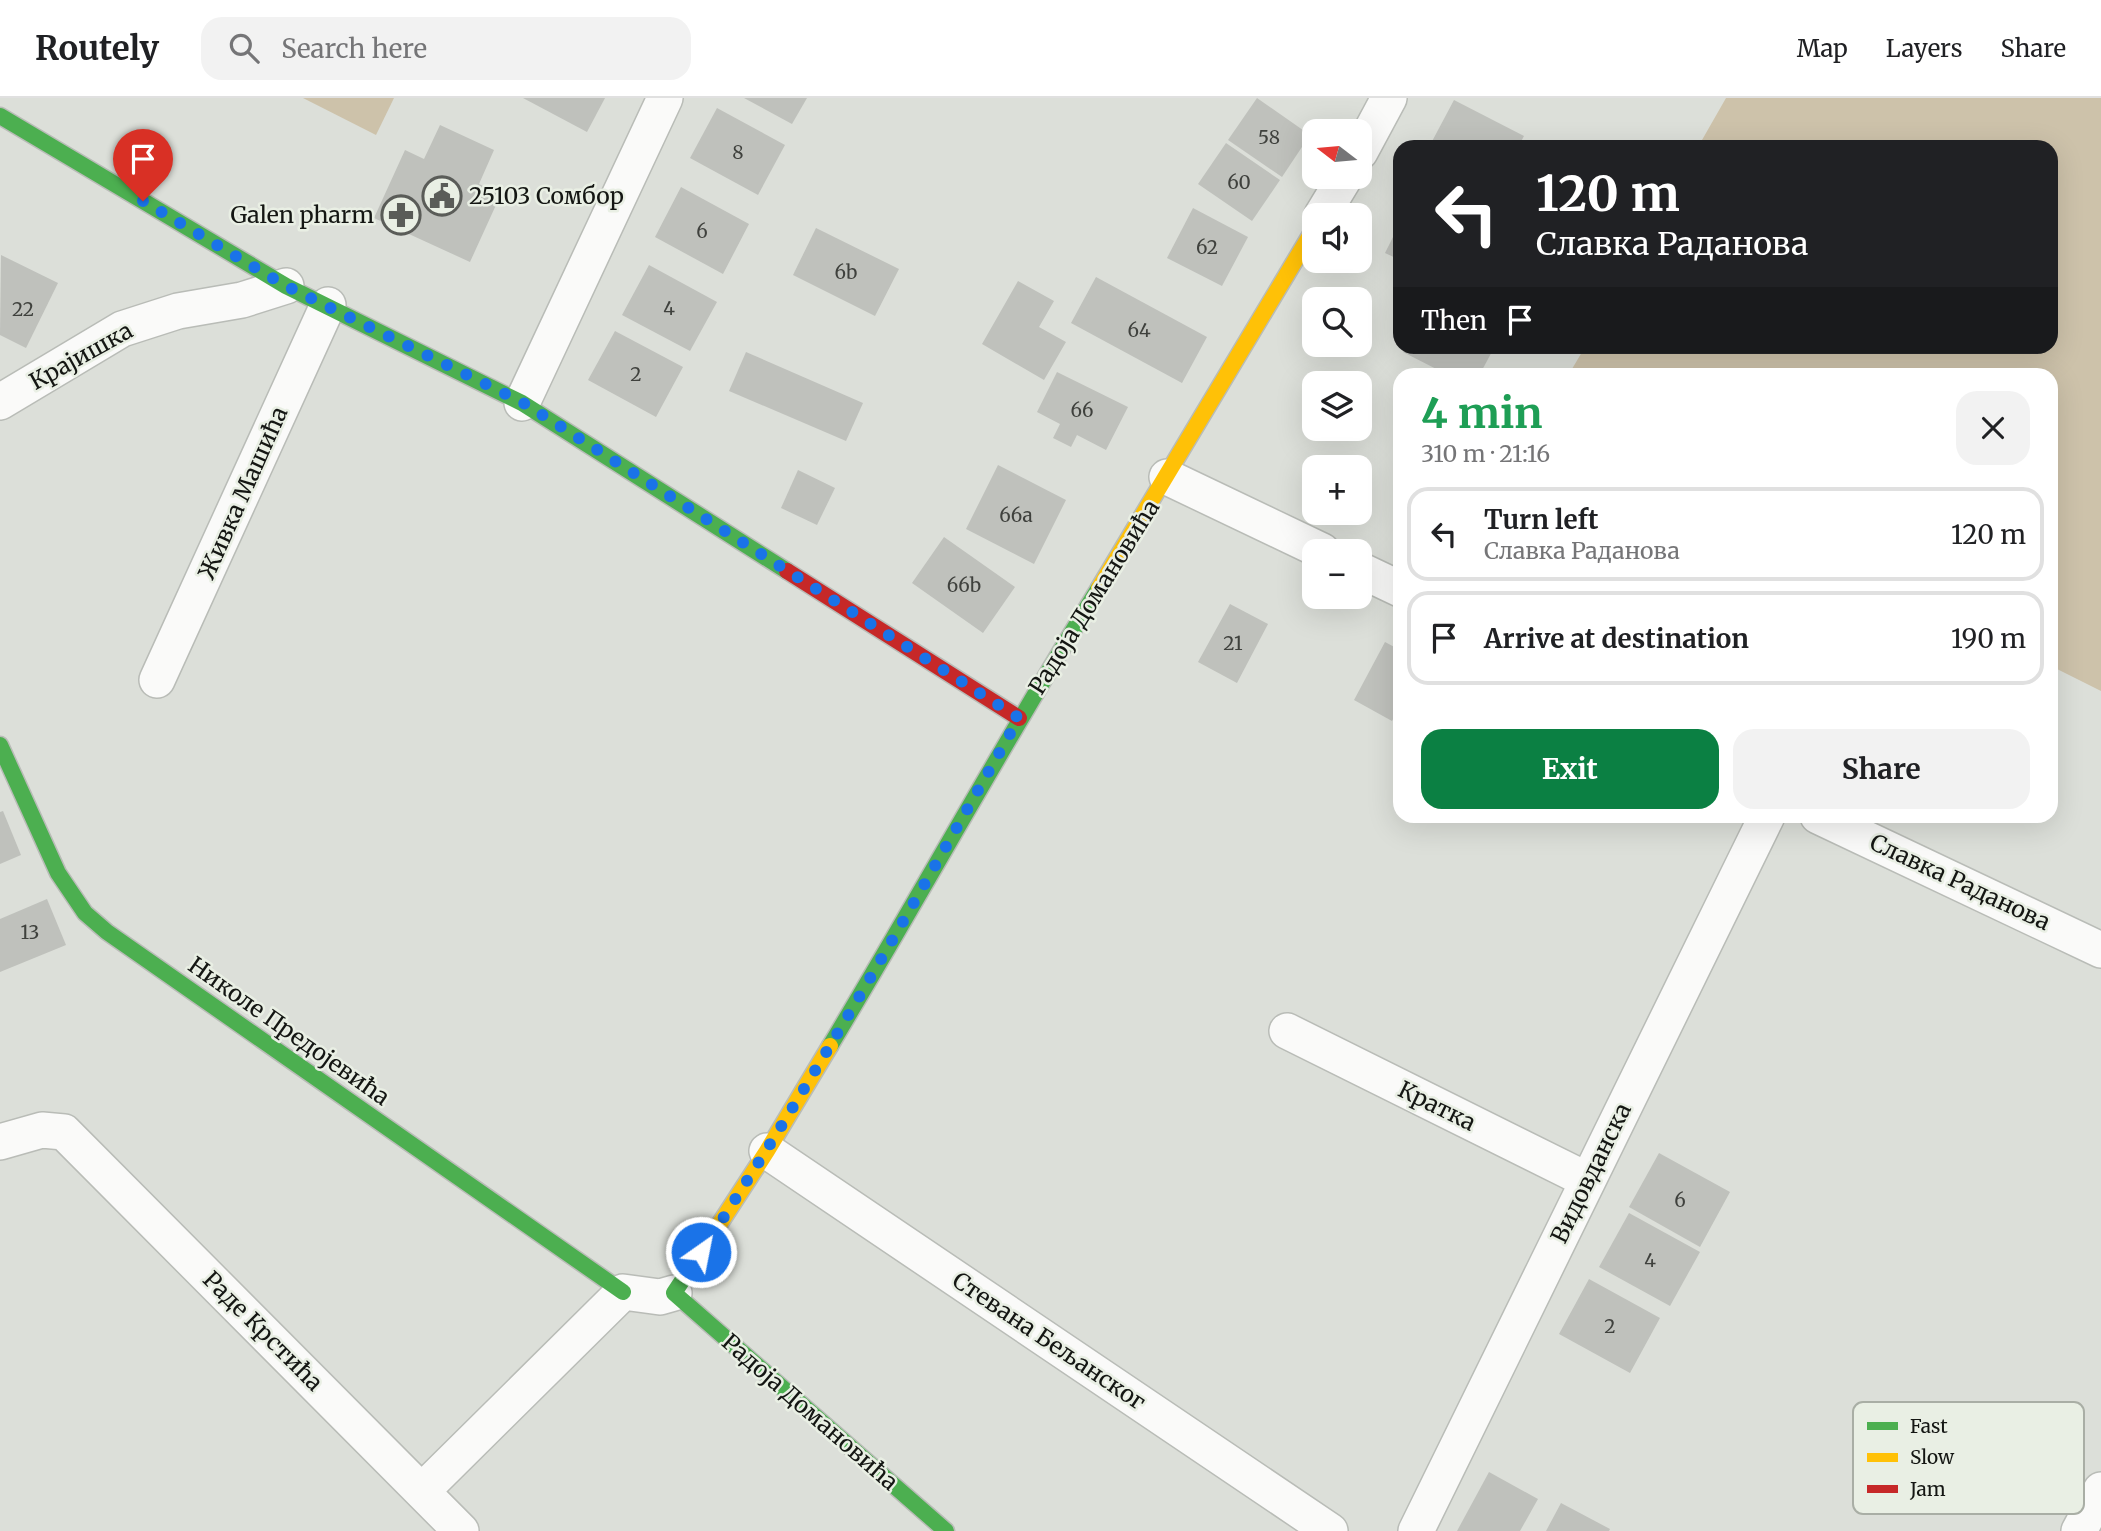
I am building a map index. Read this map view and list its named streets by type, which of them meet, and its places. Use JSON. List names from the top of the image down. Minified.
{"streets":{"street":["Крајишка","Живка Машића","Радоја Домановића","Славка Раданова","Николе Предојевића","Кратка","Видовданска","Раде Крстића","Стевана Бељанског"]},"crossings":[["Радоја Домановића","Стевана Бељанског"],["Кратка","Видовданска"]],"places":{"public building":["25103 Сомбор"],"pharmacy":["Galen pharm"]},"house_numbers":["58","8","60","6","62","6b","4","22","64","2","66","66a","66b","21","13","6","4","2"],"legend":["Fast","Slow","Jam"],"north":"left","page":{"header":"Routely","search":"Search here","nav":["Map","Layers","Share"],"map_buttons":["+","−"],"turn":["120 m","Славка Раданова"],"then":"Then","heading":["4 min","310 m · 21:16"],"list":[{"name":"Turn left","note":"Славка Раданова","value":"120 m"},{"name":"Arrive at destination","value":"190 m"}],"buttons":["Exit","Share"]}}
